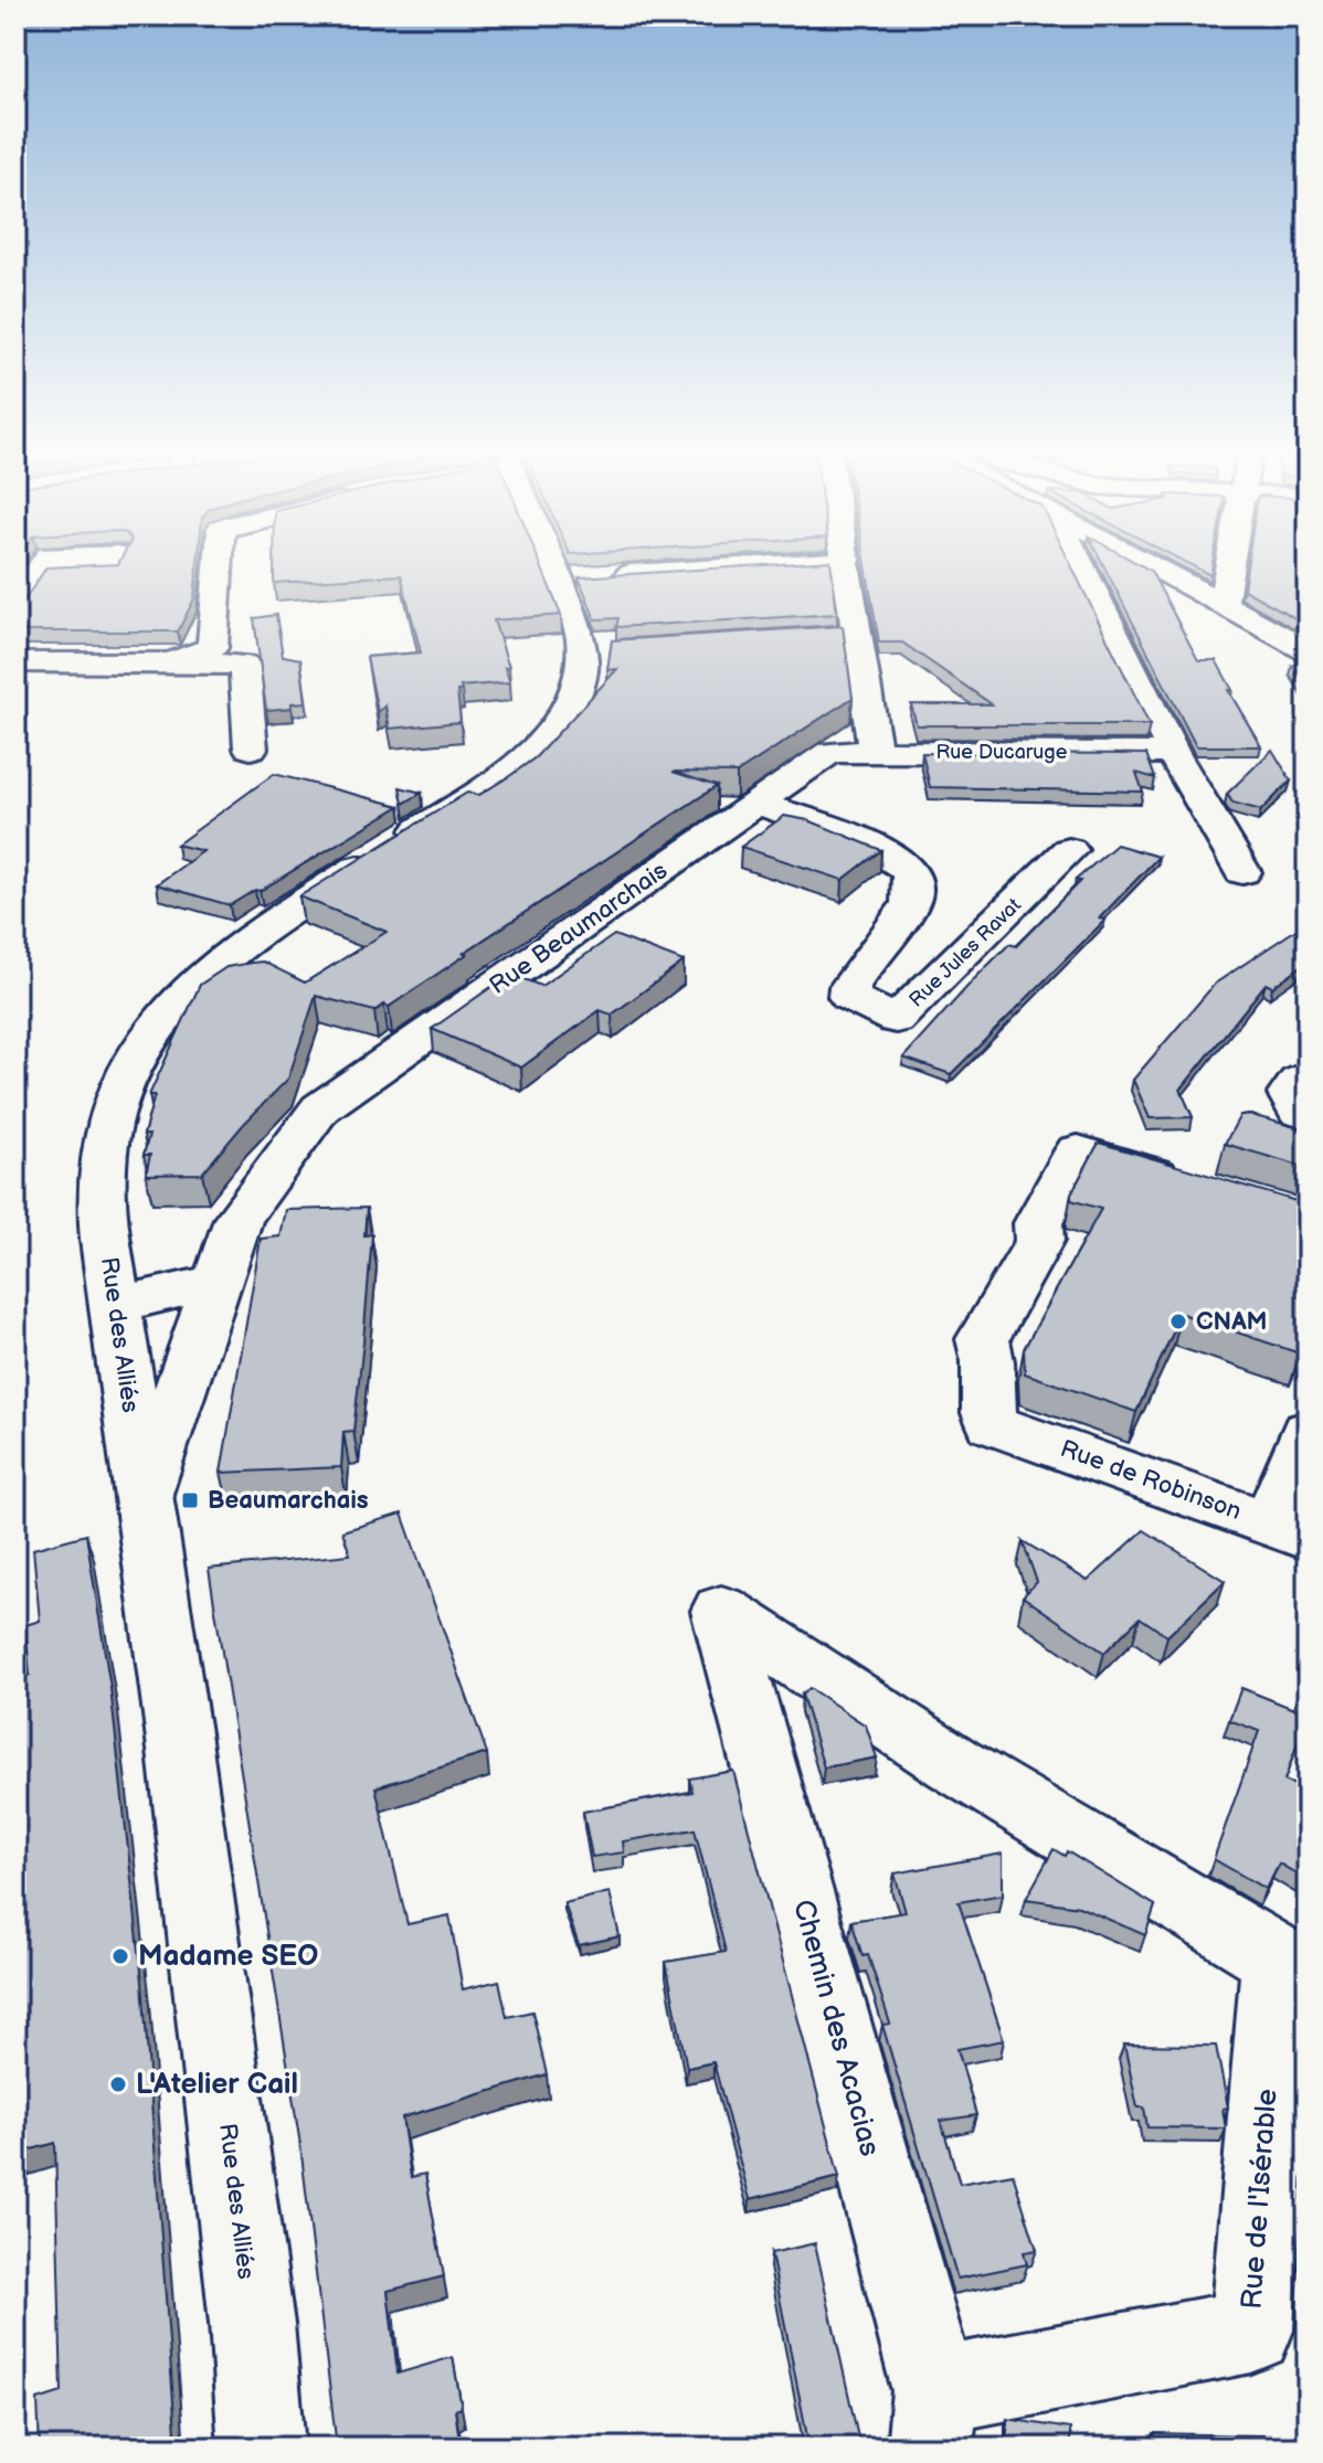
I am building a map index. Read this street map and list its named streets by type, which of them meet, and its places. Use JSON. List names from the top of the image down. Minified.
{"streets":{"street":["Rue Ducaruge","Rue Beaumarchais","Rue Jules Ravat","Rue des Alliés","Rue de Robinson","Chemin des Acacias","Rue de l'Isérable"]},"crossings":[["Rue Ducaruge","Rue Beaumarchais"],["Rue Beaumarchais","Rue Jules Ravat"],["Rue Beaumarchais","Rue des Alliés"],["Chemin des Acacias","Rue de l'Isérable"]],"places":{"other":["CNAM","Madame SEO","L'Atelier Cail"],"transit":["Beaumarchais"]}}
